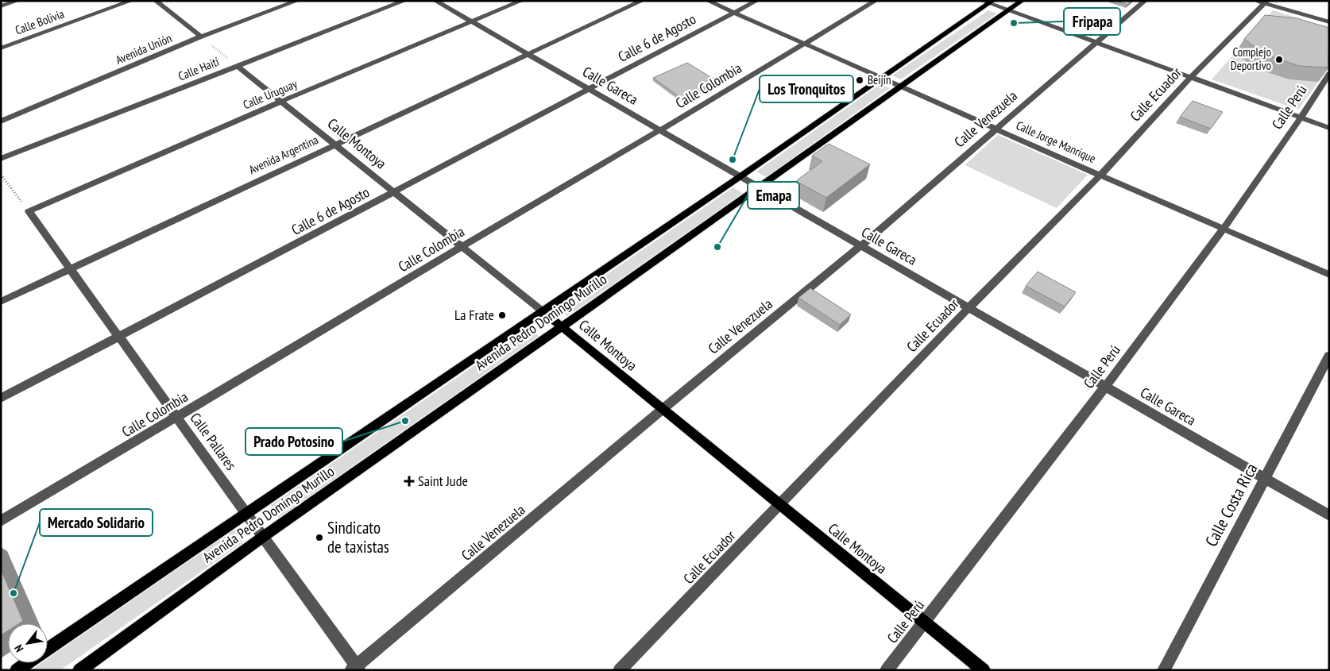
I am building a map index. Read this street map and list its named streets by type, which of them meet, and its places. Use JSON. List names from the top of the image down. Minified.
{"streets":{"main road":["Calle Montoya","Avenida Pedro Domingo Murillo"],"street":["Calle Bolivia","Calle 6 de Agosto","Avenida Unión","Calle Haití","Calle Gareca","Calle Colombia","Calle Uruguay","Calle Ecuador","Calle Perú","Calle Venezuela","Calle Jorge Manrique","Avenida Argentina","Calle Pallares","Calle Costa Rica"]},"crossings":[["Calle 6 de Agosto","Calle Gareca"],["Calle 6 de Agosto","Calle Jorge Manrique"],["Calle 6 de Agosto","Calle Montoya"],["Calle 6 de Agosto","Calle Pallares"],["Calle Haití","Calle Montoya"],["Calle Gareca","Calle Colombia"],["Calle Gareca","Calle Uruguay"],["Calle Gareca","Calle Ecuador"],["Calle Gareca","Calle Perú"],["Calle Gareca","Calle Venezuela"],["Calle Gareca","Avenida Argentina"],["Calle Gareca","Avenida Pedro Domingo Murillo"],["Calle Gareca","Calle Costa Rica"],["Calle Colombia","Calle Jorge Manrique"],["Calle Colombia","Calle Montoya"],["Calle Colombia","Calle Pallares"],["Calle Uruguay","Calle Montoya"],["Calle Uruguay","Calle Pallares"],["Calle Ecuador","Calle Jorge Manrique"],["Calle Ecuador","Calle Montoya"],["Calle Perú","Calle Jorge Manrique"],["Calle Perú","Calle Montoya"],["Calle Venezuela","Calle Jorge Manrique"],["Calle Venezuela","Calle Montoya"],["Calle Venezuela","Calle Pallares"],["Calle Jorge Manrique","Avenida Pedro Domingo Murillo"],["Calle Montoya","Avenida Argentina"],["Calle Montoya","Avenida Pedro Domingo Murillo"],["Avenida Argentina","Calle Pallares"],["Avenida Pedro Domingo Murillo","Calle Pallares"]],"places":{"other":["Fripapa","Complejo Deportivo","Beijin","Los Tronquitos","Emapa","La Frate","Prado Potosino","Sindicato de taxistas","Mercado Solidario"],"health":["Saint Jude"]},"north":"bottom left"}
